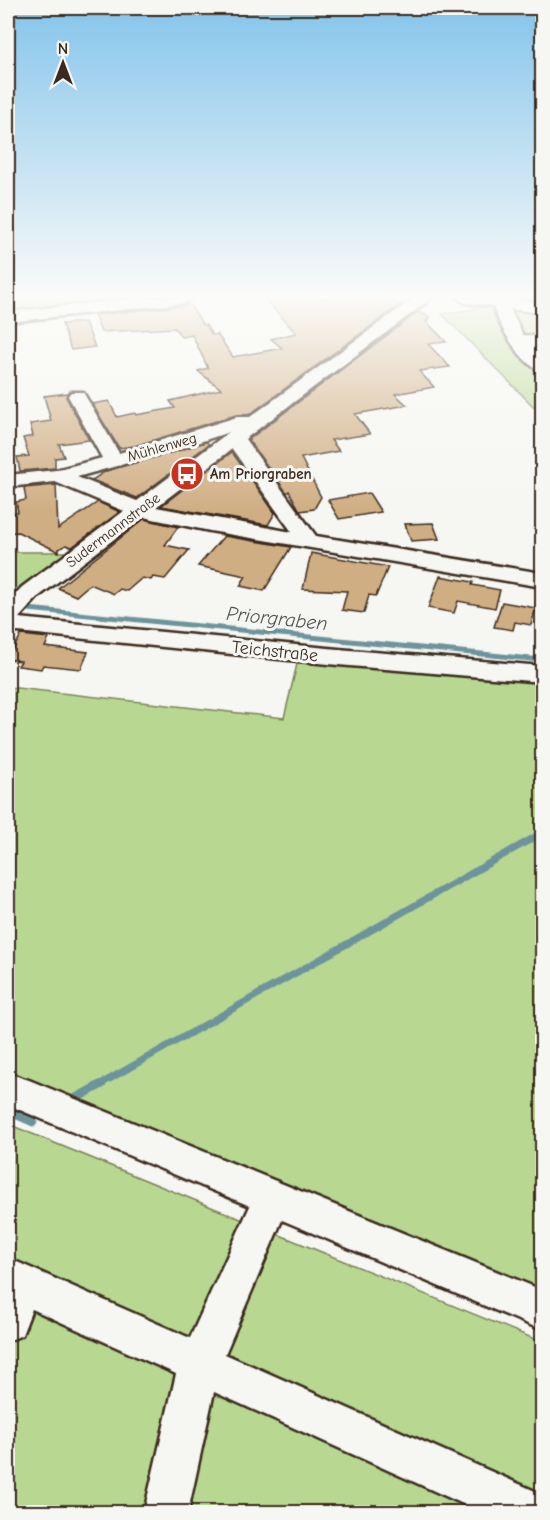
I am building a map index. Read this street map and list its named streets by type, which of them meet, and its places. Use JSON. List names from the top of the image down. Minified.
{"streets":{"street":["Mühlenweg","Sudermannstraße","Teichstraße"]},"crossings":[["Mühlenweg","Sudermannstraße"]],"water":["Priorgraben"],"places":{"bus stop":["Am Priorgraben"]},"north":"top"}
